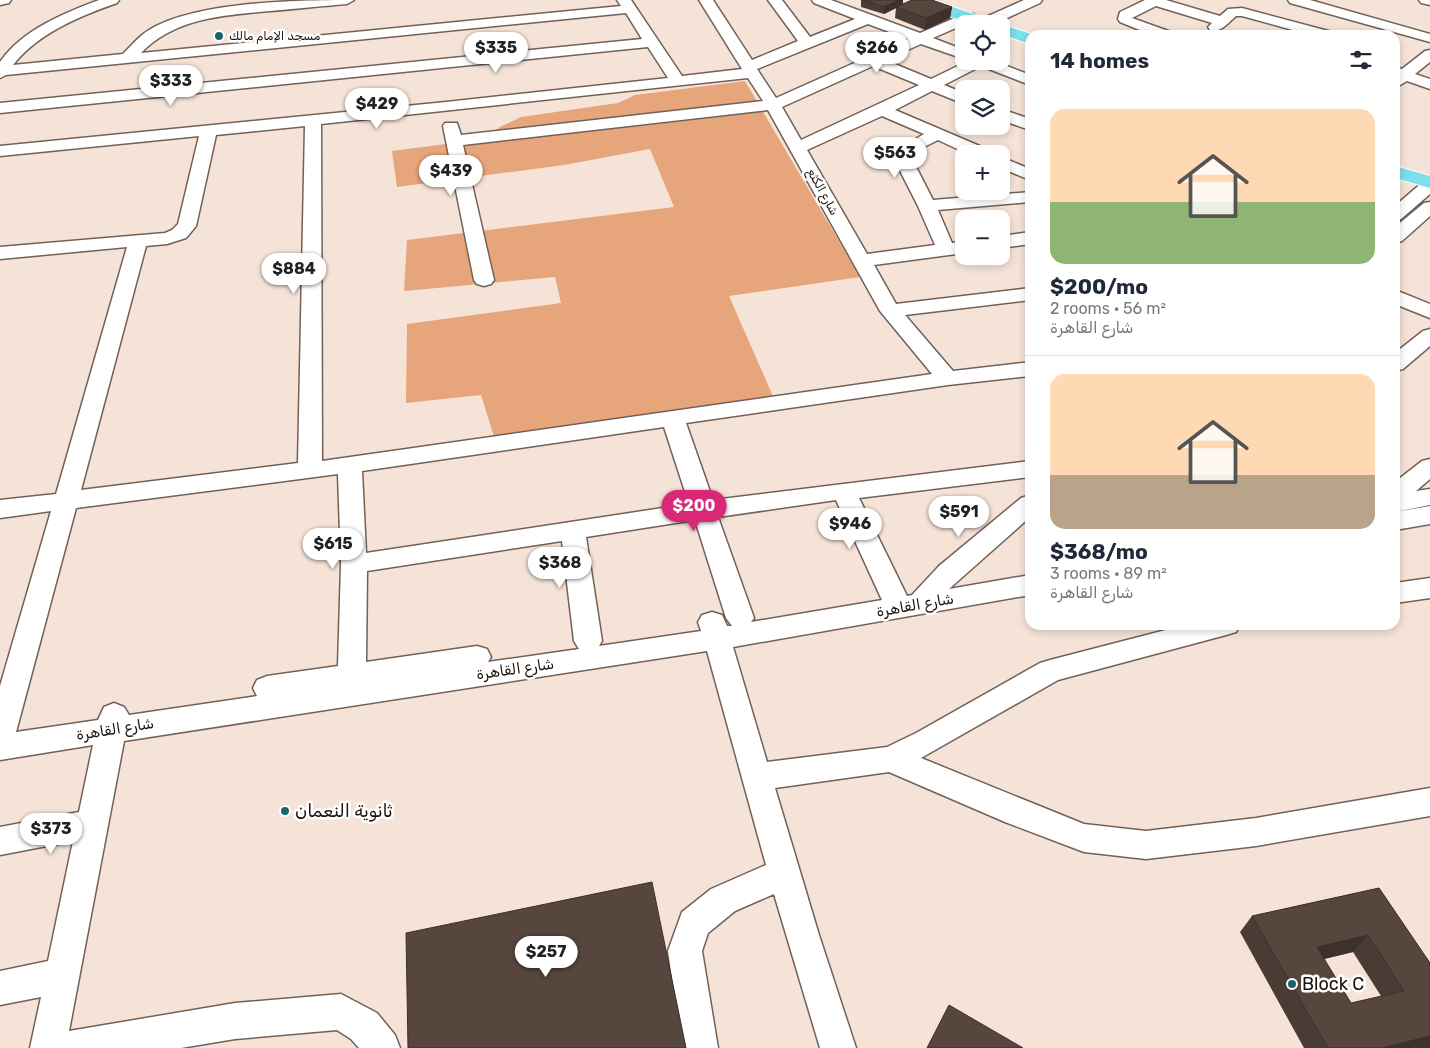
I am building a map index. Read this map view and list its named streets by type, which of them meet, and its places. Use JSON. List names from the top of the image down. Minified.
{"streets":{"street":["شارع الكثع","شارع القاهرة"]},"places":["مسجد الإمام مالك","ثانوية النعمان","Block C"],"page":{"map_buttons":["+","−"],"heading":"14 homes","price":["$335","$266","$333","$429","$563","$439","$884","$200","$591","$946","$615","$368","$373","$257"],"list":[{"name":"$200/mo","note":"2 rooms · 56 m² · شارع القاهرة"},{"name":"$368/mo","note":"3 rooms · 89 m² · شارع القاهرة"}]}}
